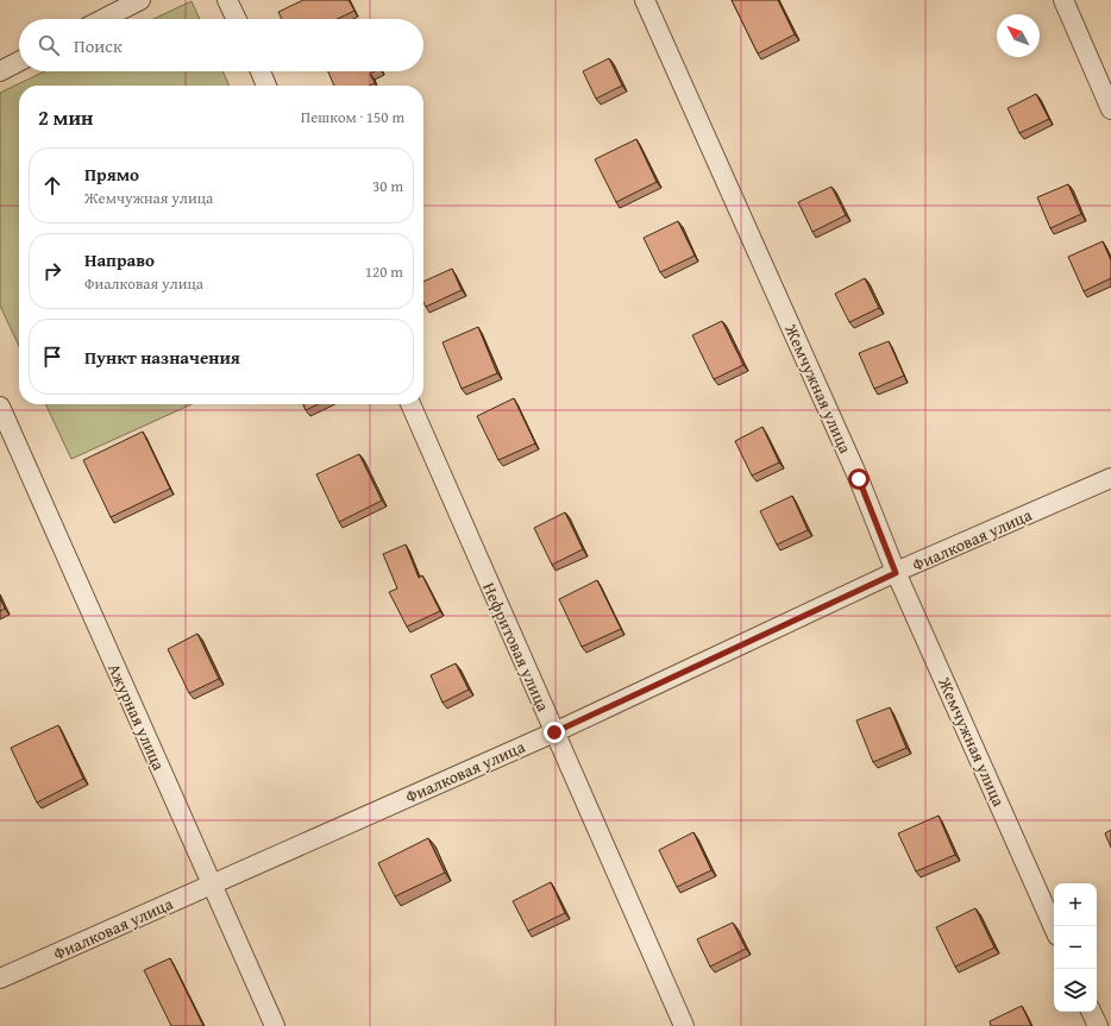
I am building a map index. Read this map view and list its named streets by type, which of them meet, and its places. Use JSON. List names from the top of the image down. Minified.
{"streets":{"street":["Жемчужная улица","Фиалковая улица","Нефритовая улица","Ажурная улица"]},"crossings":[["Жемчужная улица","Фиалковая улица"],["Фиалковая улица","Нефритовая улица"],["Фиалковая улица","Ажурная улица"]],"north":"top left","page":{"search":"Поиск","heading":["2 мин","Пешком · 150 m"],"list":[["Прямо","Жемчужная улица","30 m"],["Направо","Фиалковая улица","120 m"],"Пункт назначения"],"map_buttons":["+","−"]}}
